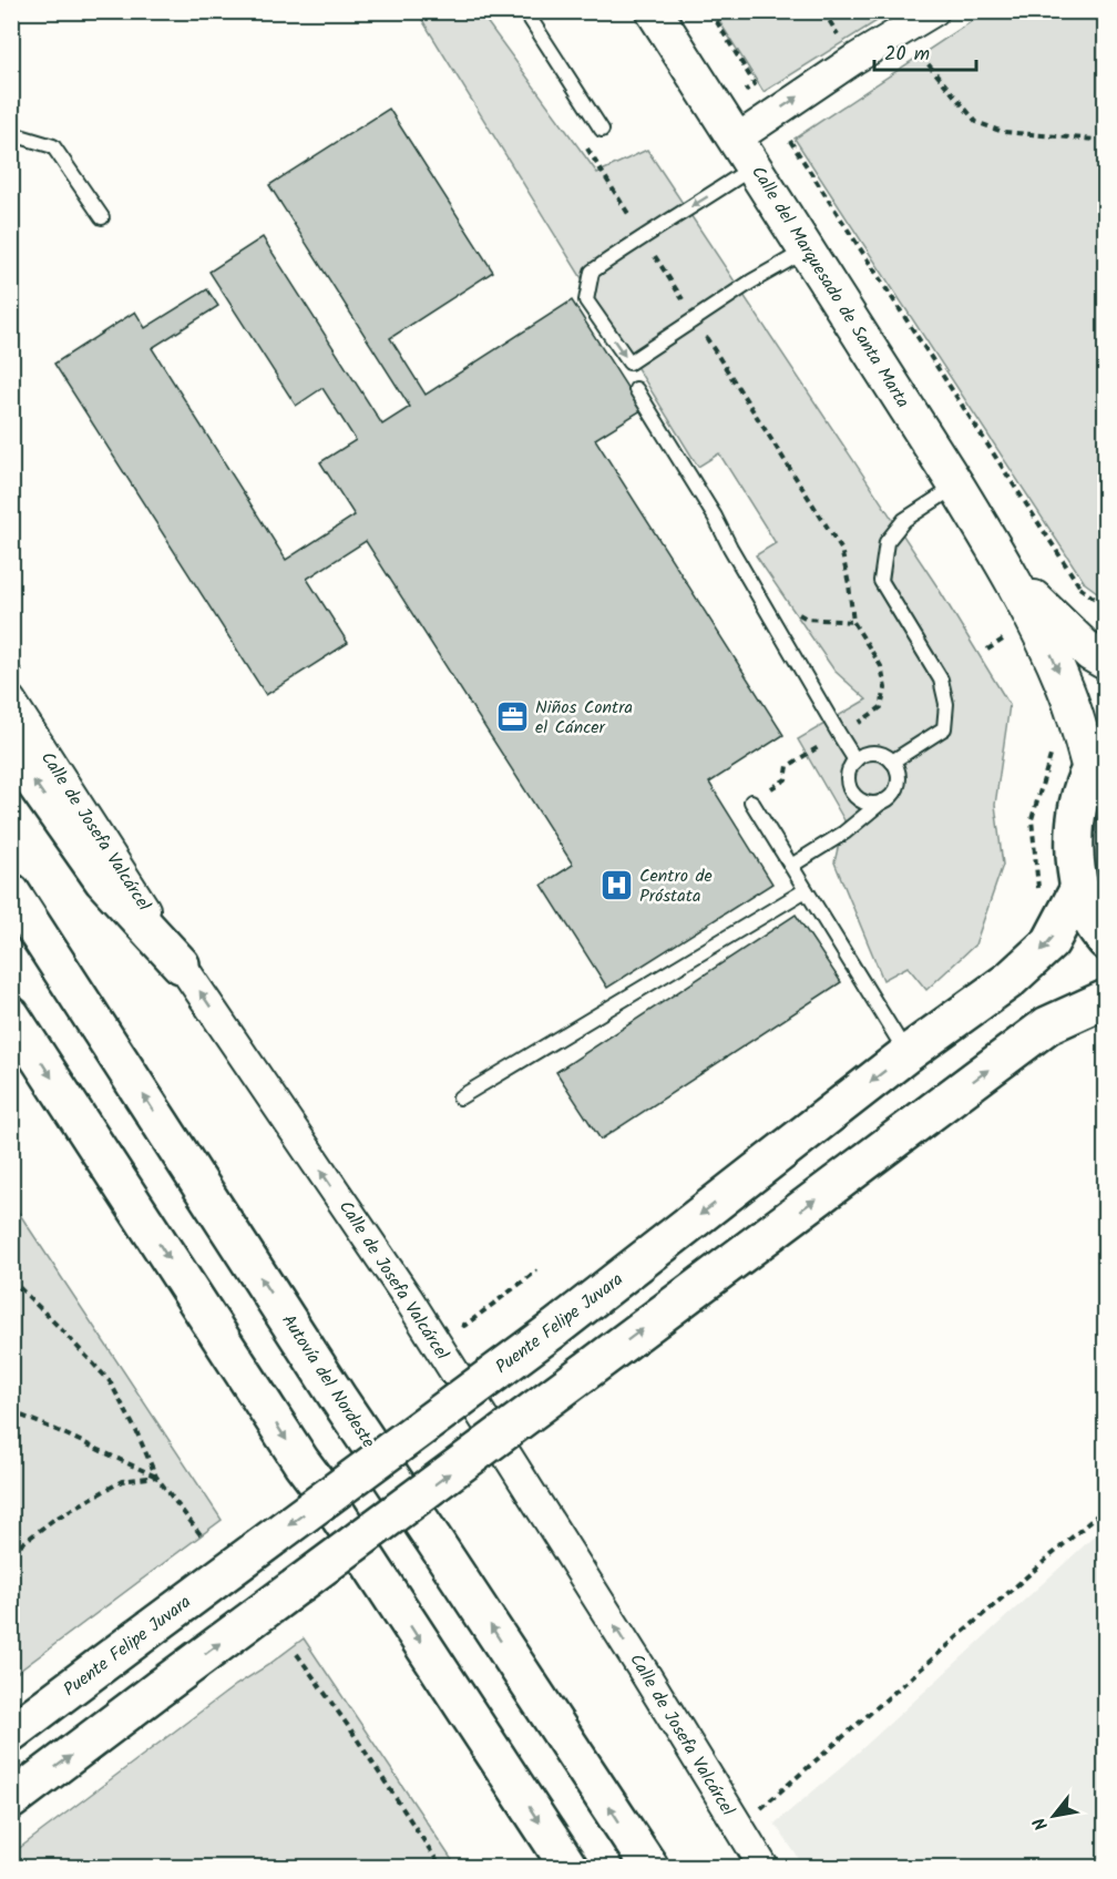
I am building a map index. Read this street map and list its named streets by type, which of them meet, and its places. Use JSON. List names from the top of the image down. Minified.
{"streets":{"main road":["Puente Felipe Juvara","Autovía del Nordeste"],"street":["Calle del Marquesado de Santa Marta","Calle de Josefa Valcárcel"]},"one_way":["Calle de Josefa Valcárcel"],"places":{"office":["Niños Contra el Cáncer"],"hospital":["Centro de Próstata"]},"scale_bar":"20 m","north":"bottom left"}
